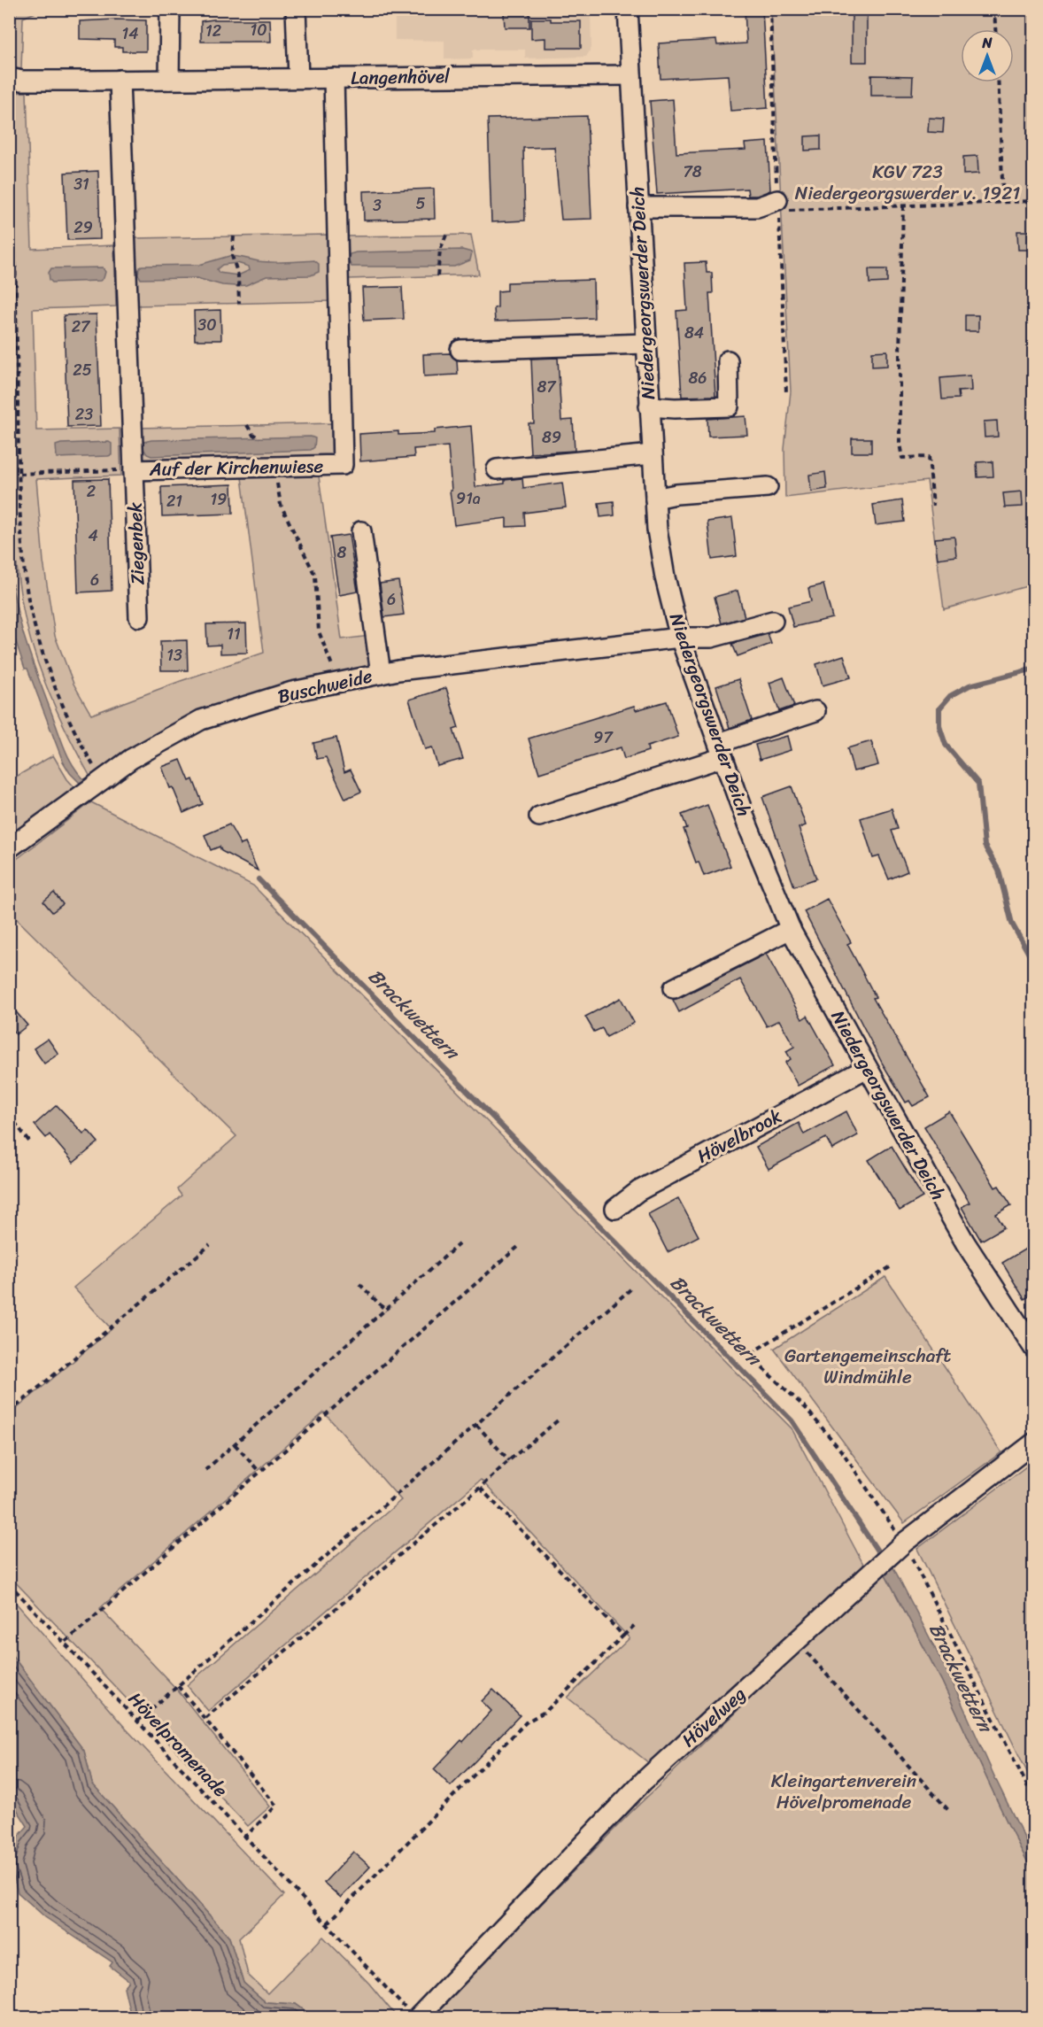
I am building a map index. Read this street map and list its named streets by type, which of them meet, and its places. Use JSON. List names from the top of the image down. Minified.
{"streets":{"street":["Langenhövel","Niedergeorgswerder Deich","Auf der Kirchenwiese","Ziegenbek","Buschweide","Hövelbrook","Hövelweg"],"path":["Hövelpromenade"]},"crossings":[["Langenhövel","Niedergeorgswerder Deich"],["Langenhövel","Auf der Kirchenwiese"],["Niedergeorgswerder Deich","Buschweide"],["Niedergeorgswerder Deich","Hövelbrook"],["Auf der Kirchenwiese","Ziegenbek"],["Hövelweg","Hövelpromenade"]],"water":["Brackwettern"],"parks":["KGV 723 Niedergeorgswerder v. 1921","Gartengemeinschaft Windmühle","Kleingartenverein Hövelpromenade"],"house_numbers":["10","12","14","78","31","5","3","29","30","27","84","25","86","87","23","89","2","91a","19","21","4","8","6","6","11","13","97"],"north":"top"}
